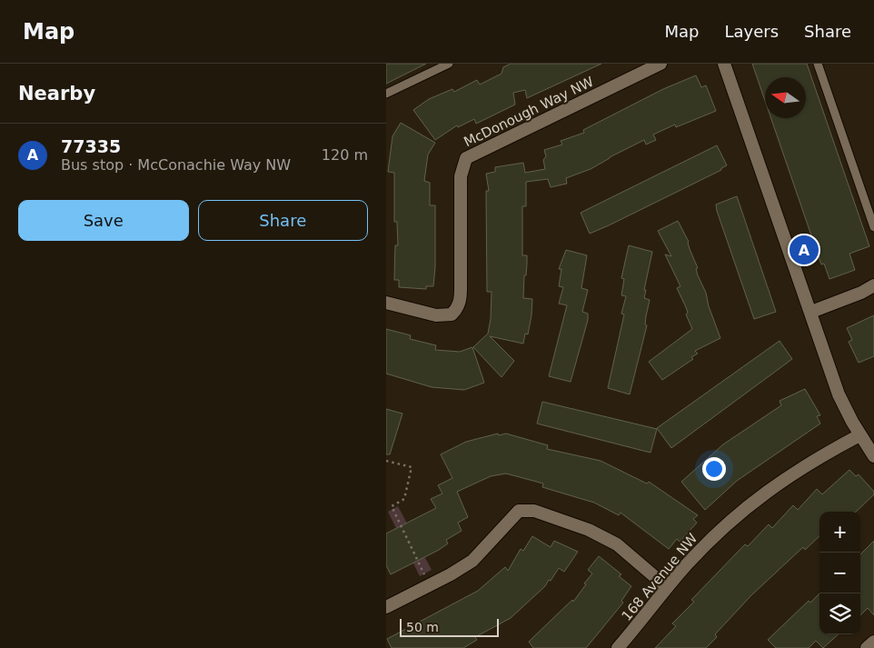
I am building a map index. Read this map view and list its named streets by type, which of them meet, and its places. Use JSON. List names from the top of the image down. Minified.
{"streets":{"street":["McDonough Way NW","168 Avenue NW"]},"scale_bar":"50 m","north":"left","page":{"header":"Map","nav":["Map","Layers","Share"],"heading":"Nearby","list":[{"mark":"A","name":"77335","note":"Bus stop · McConachie Way NW","value":"120 m"}],"buttons":["Save","Share"],"pins":"A","map_buttons":["+","−"],"scale":"50 m"}}
